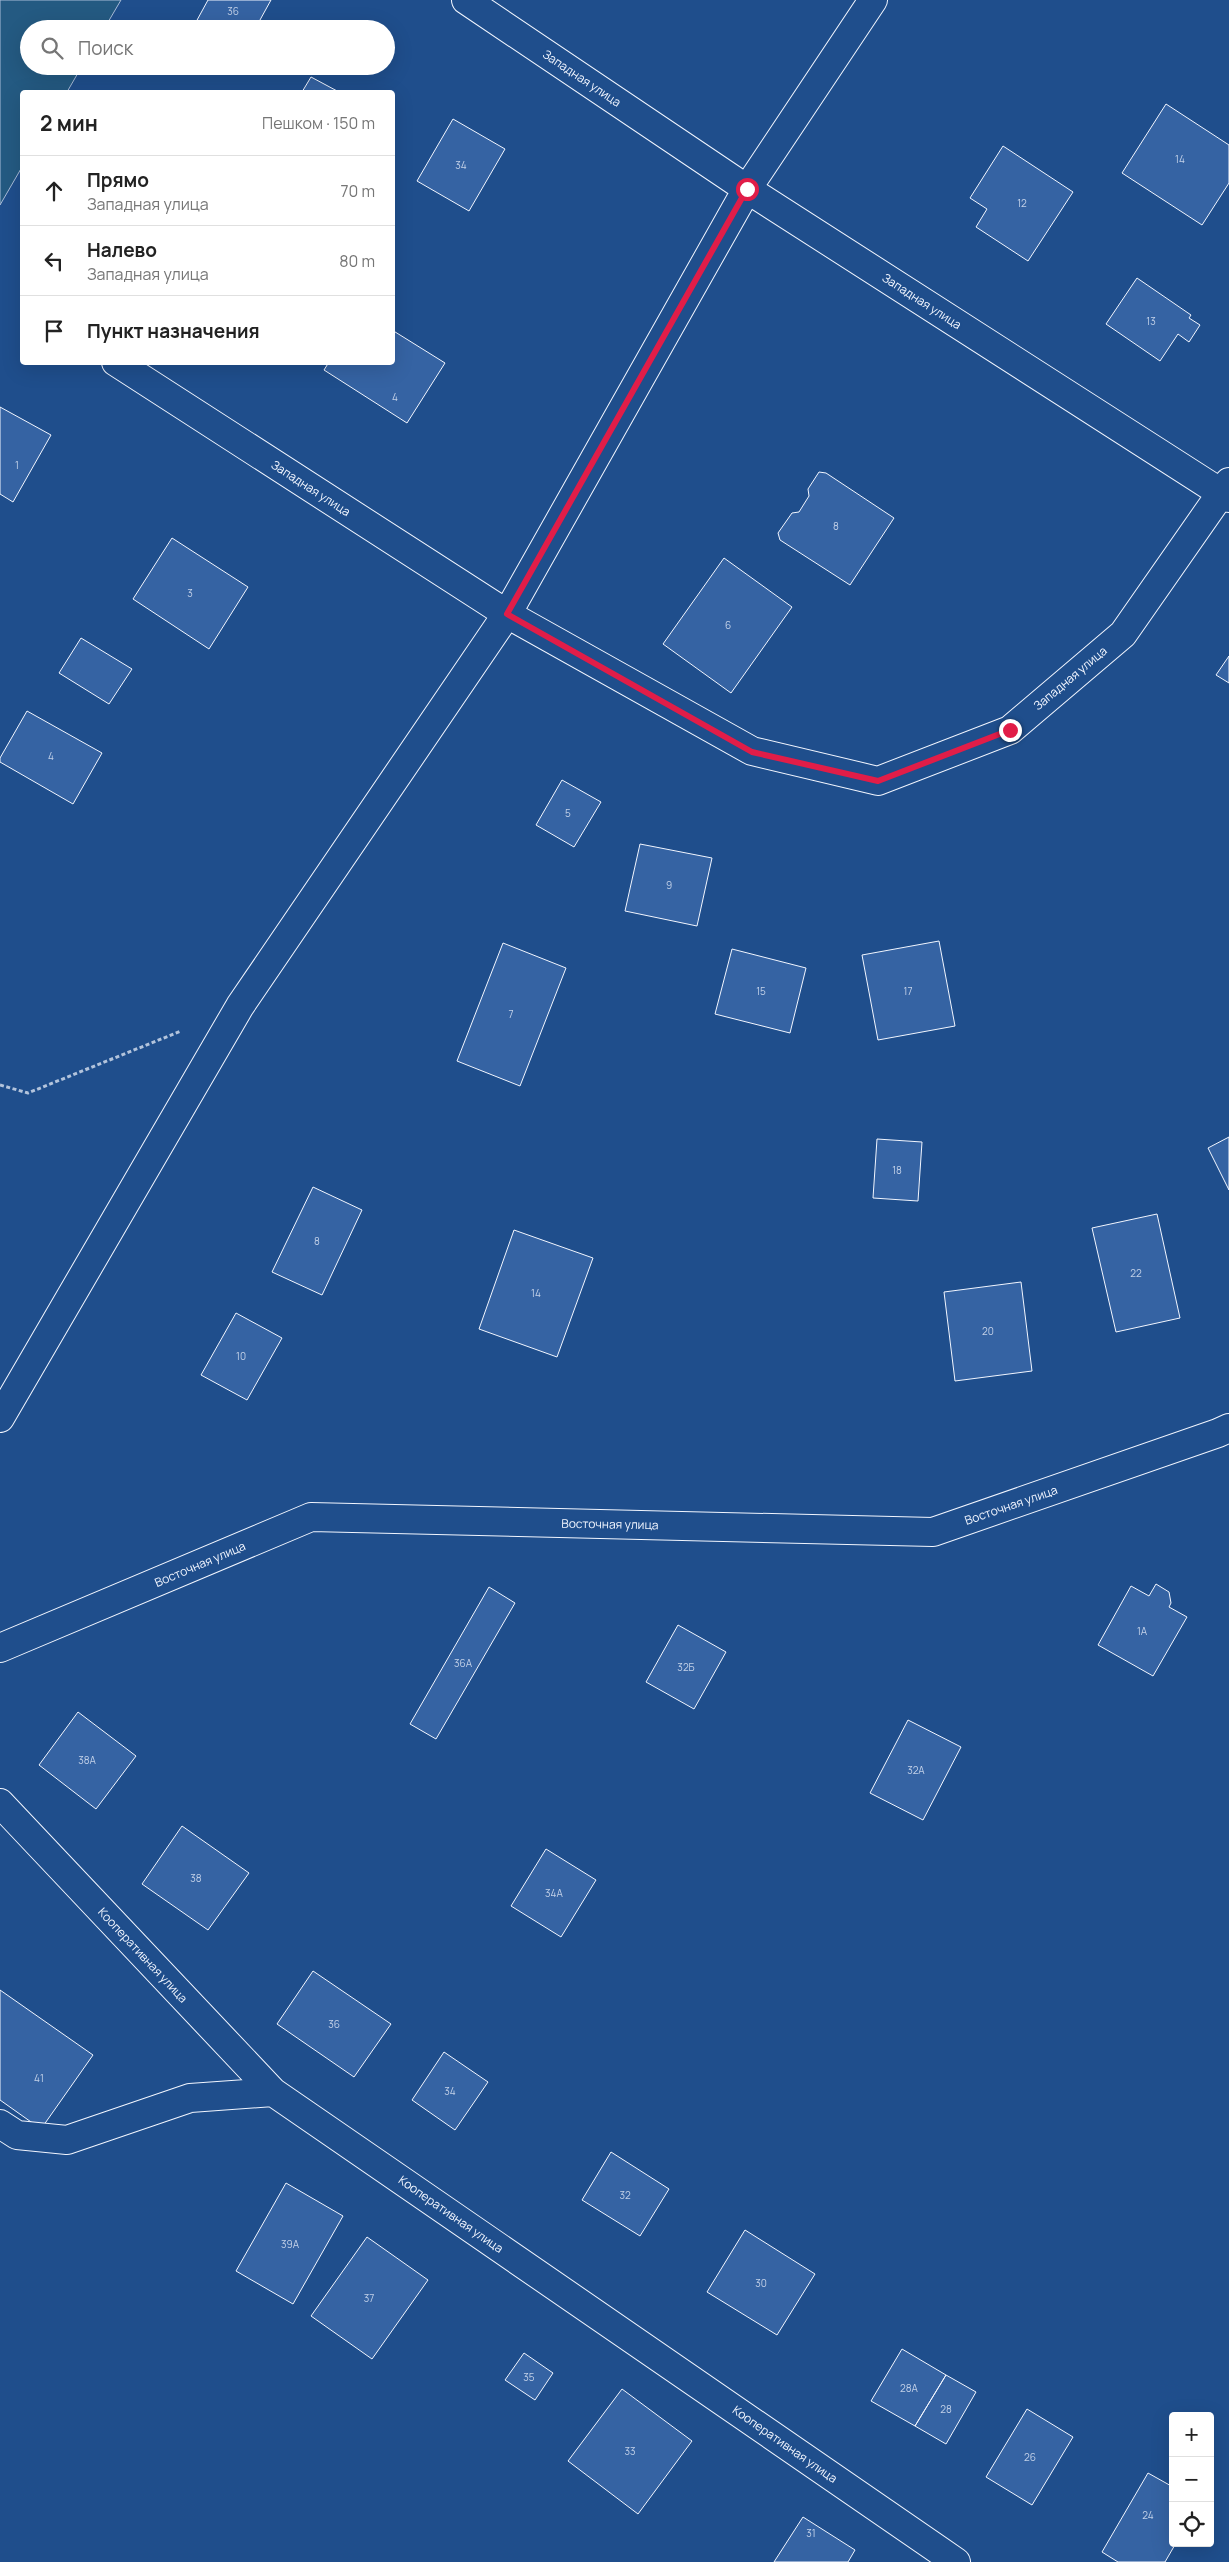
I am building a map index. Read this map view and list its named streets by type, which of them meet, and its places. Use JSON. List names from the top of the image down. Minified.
{"streets":{"street":["Западная улица","Восточная улица","Кооперативная улица"]},"house_numbers":["36","14","34","12","13","4","1","8","3","6","4","5","9","15","17","7","18","8","22","14","20","10","1А","36А","32Б","38А","32А","38","34А","36","41","34","32","39А","30","37","35","28А","28","33","26","24","31"],"page":{"search":"Поиск","heading":["2 мин","Пешком · 150 m"],"list":[["Прямо","Западная улица","70 m"],["Налево","Западная улица","80 m"],"Пункт назначения"],"map_buttons":["+","−"]}}
